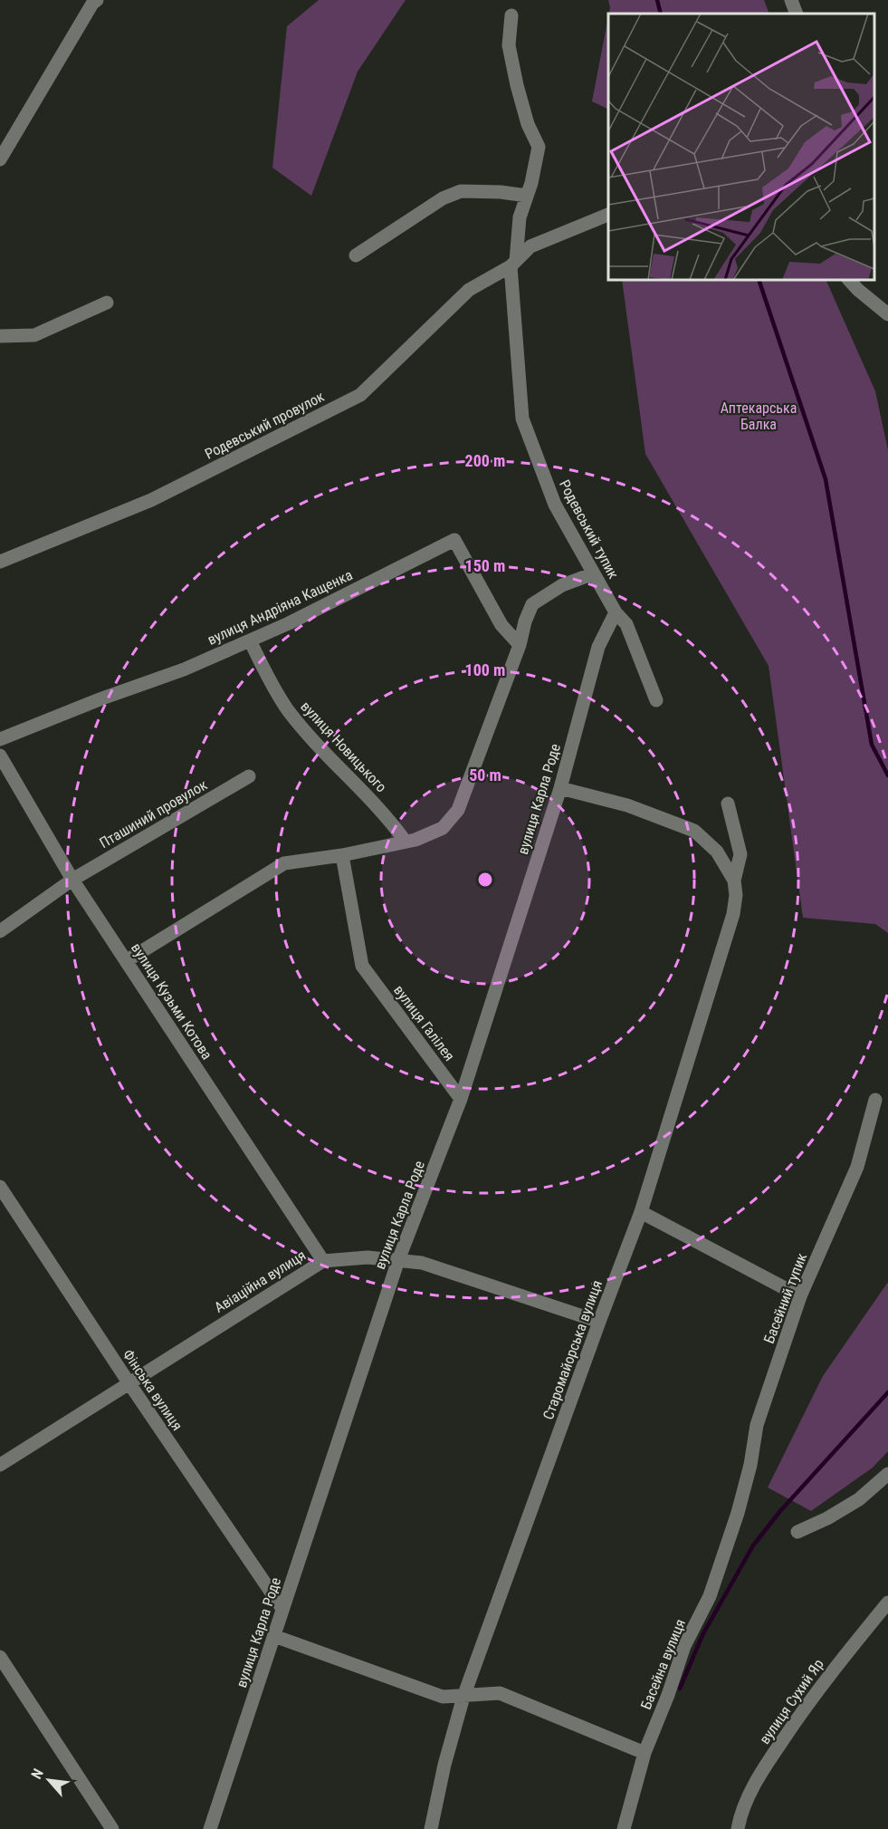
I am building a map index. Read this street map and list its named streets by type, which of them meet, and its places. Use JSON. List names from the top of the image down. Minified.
{"streets":{"street":["Родевський провулок","Родевський тупик","вулиця Андріяна Кащенка","вулиця Новицького","вулиця Карла Роде","Пташиний провулок","вулиця Кузьми Котова","вулиця Галілея","Авіаційна вулиця","Басейний тупик","Старомайорська вулиця","Фінська вулиця","Басейна вулиця","вулиця Сухий Яр"]},"crossings":[["Родевський провулок","Родевський тупик"],["Родевський тупик","вулиця Карла Роде"],["вулиця Андріяна Кащенка","вулиця Новицького"],["вулиця Карла Роде","вулиця Галілея"],["вулиця Карла Роде","Авіаційна вулиця"],["вулиця Карла Роде","Фінська вулиця"],["Пташиний провулок","вулиця Кузьми Котова"],["вулиця Кузьми Котова","Авіаційна вулиця"],["Авіаційна вулиця","Старомайорська вулиця"],["Авіаційна вулиця","Фінська вулиця"],["Басейний тупик","Басейна вулиця"]],"parks":["Аптекарська Балка"],"north":"top left","rings":["200 m","150 m","100 m","50 m"]}
